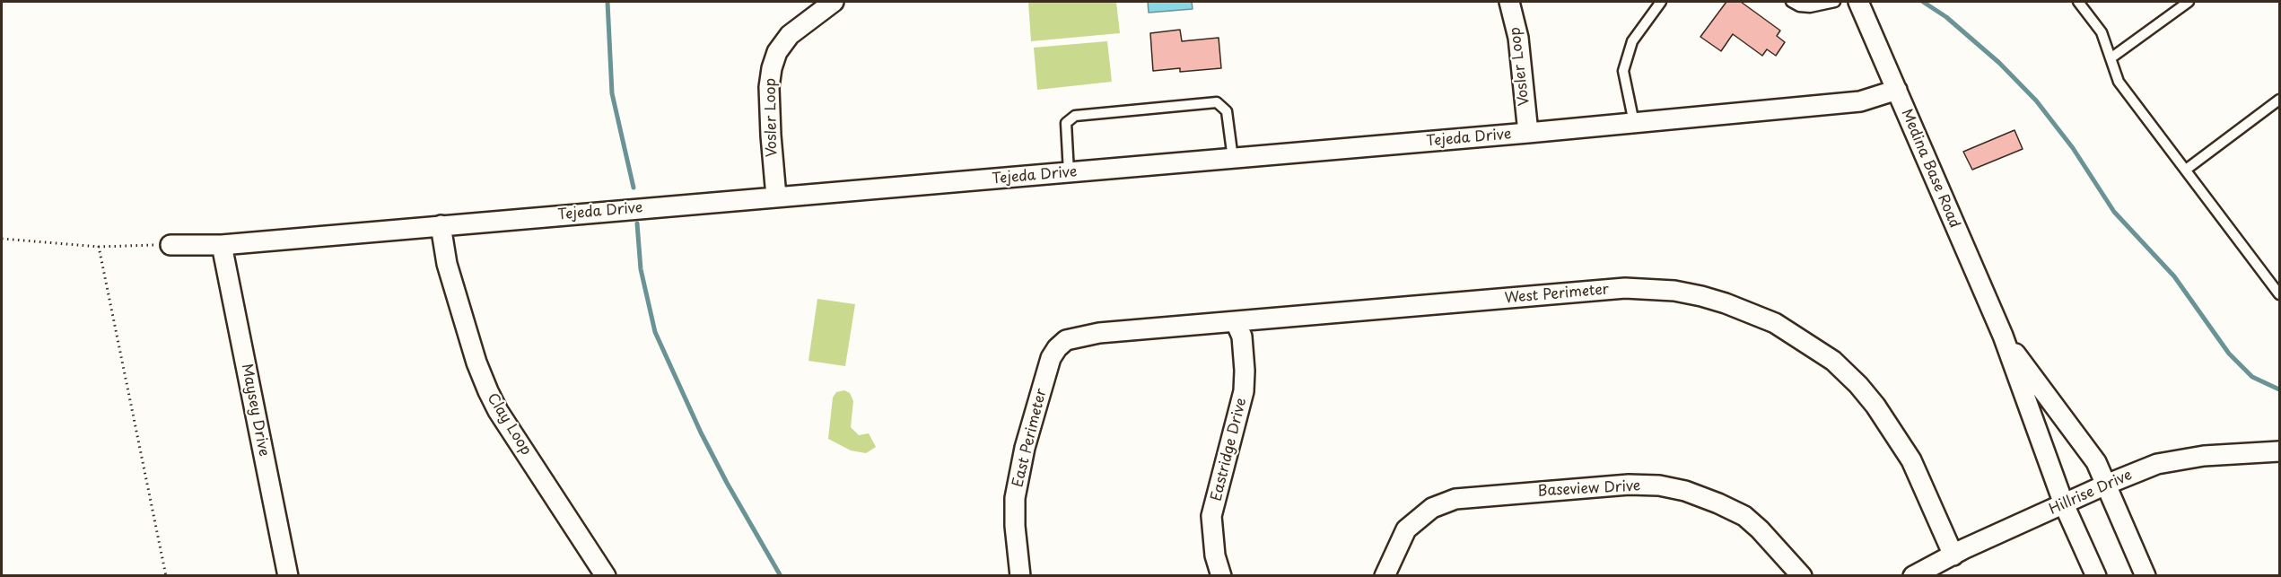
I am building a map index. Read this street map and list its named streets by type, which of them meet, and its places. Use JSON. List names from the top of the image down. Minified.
{"streets":{"street":["Vosler Loop","Tejeda Drive","Medina Base Road","West Perimeter","Maysey Drive","Clay Loop","East Perimeter","Eastridge Drive","Baseview Drive","Hillrise Drive"]},"crossings":[["Vosler Loop","Tejeda Drive"],["Tejeda Drive","Medina Base Road"],["Tejeda Drive","Maysey Drive"],["Tejeda Drive","Clay Loop"],["Medina Base Road","Hillrise Drive"],["West Perimeter","East Perimeter"],["West Perimeter","Eastridge Drive"],["West Perimeter","Hillrise Drive"]]}
